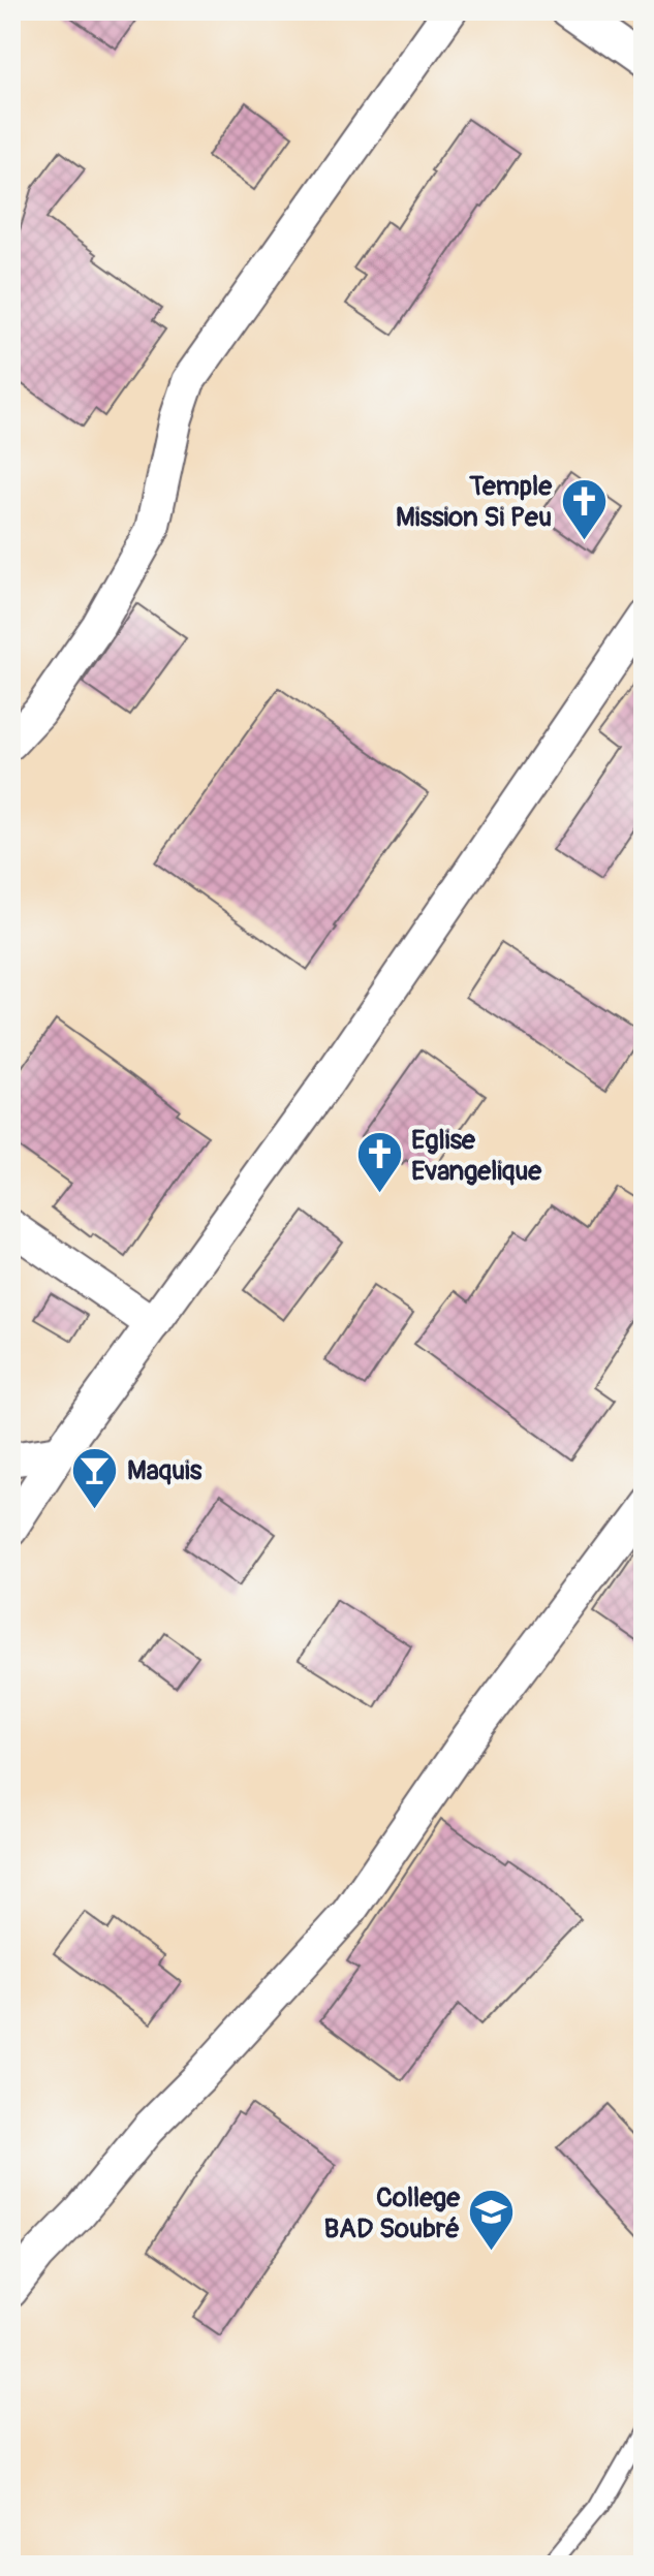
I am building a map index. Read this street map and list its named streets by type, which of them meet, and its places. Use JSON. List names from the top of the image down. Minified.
{"places":{"church":["Temple Mission Si Peu","Eglise Evangelique"],"bar":["Maquis"],"school or university":["College BAD Soubré"]}}
